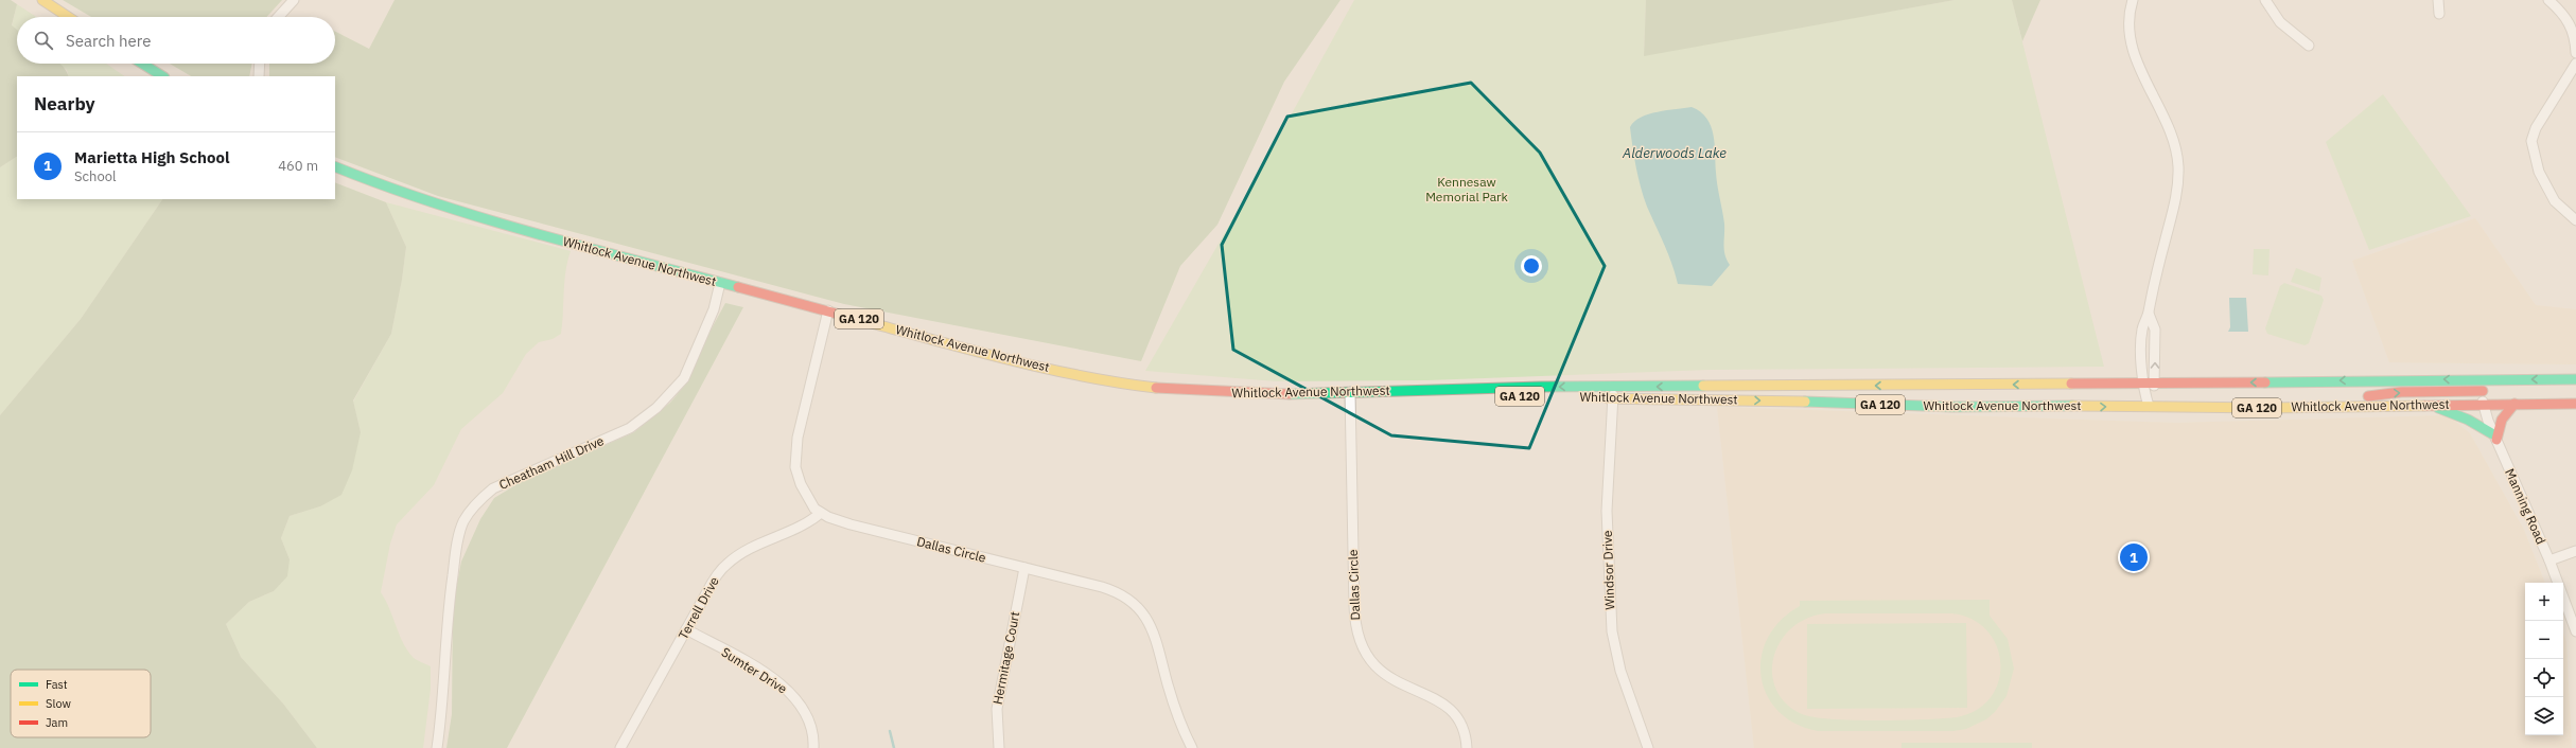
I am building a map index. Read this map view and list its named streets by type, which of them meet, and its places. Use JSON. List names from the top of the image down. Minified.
{"streets":{"highway":["Whitlock Avenue Northwest","GA 120"],"street":["Cheatham Hill Drive","Manning Road","Dallas Circle","Windsor Drive","Terrell Drive","Hermitage Court","Sumter Drive"]},"crossings":[["Whitlock Avenue Northwest","Cheatham Hill Drive"],["Whitlock Avenue Northwest","Manning Road"],["Whitlock Avenue Northwest","Dallas Circle"],["Whitlock Avenue Northwest","Windsor Drive"],["Dallas Circle","Terrell Drive"],["Dallas Circle","Hermitage Court"],["Terrell Drive","Sumter Drive"]],"water":["Alderwoods Lake"],"parks":["Kennesaw Memorial Park"],"legend":["Fast","Slow","Jam"],"page":{"search":"Search here","heading":"Nearby","list":[{"mark":"1","name":"Marietta High School","note":"School","value":"460 m"}],"pins":"1","map_buttons":["+","−"]}}
